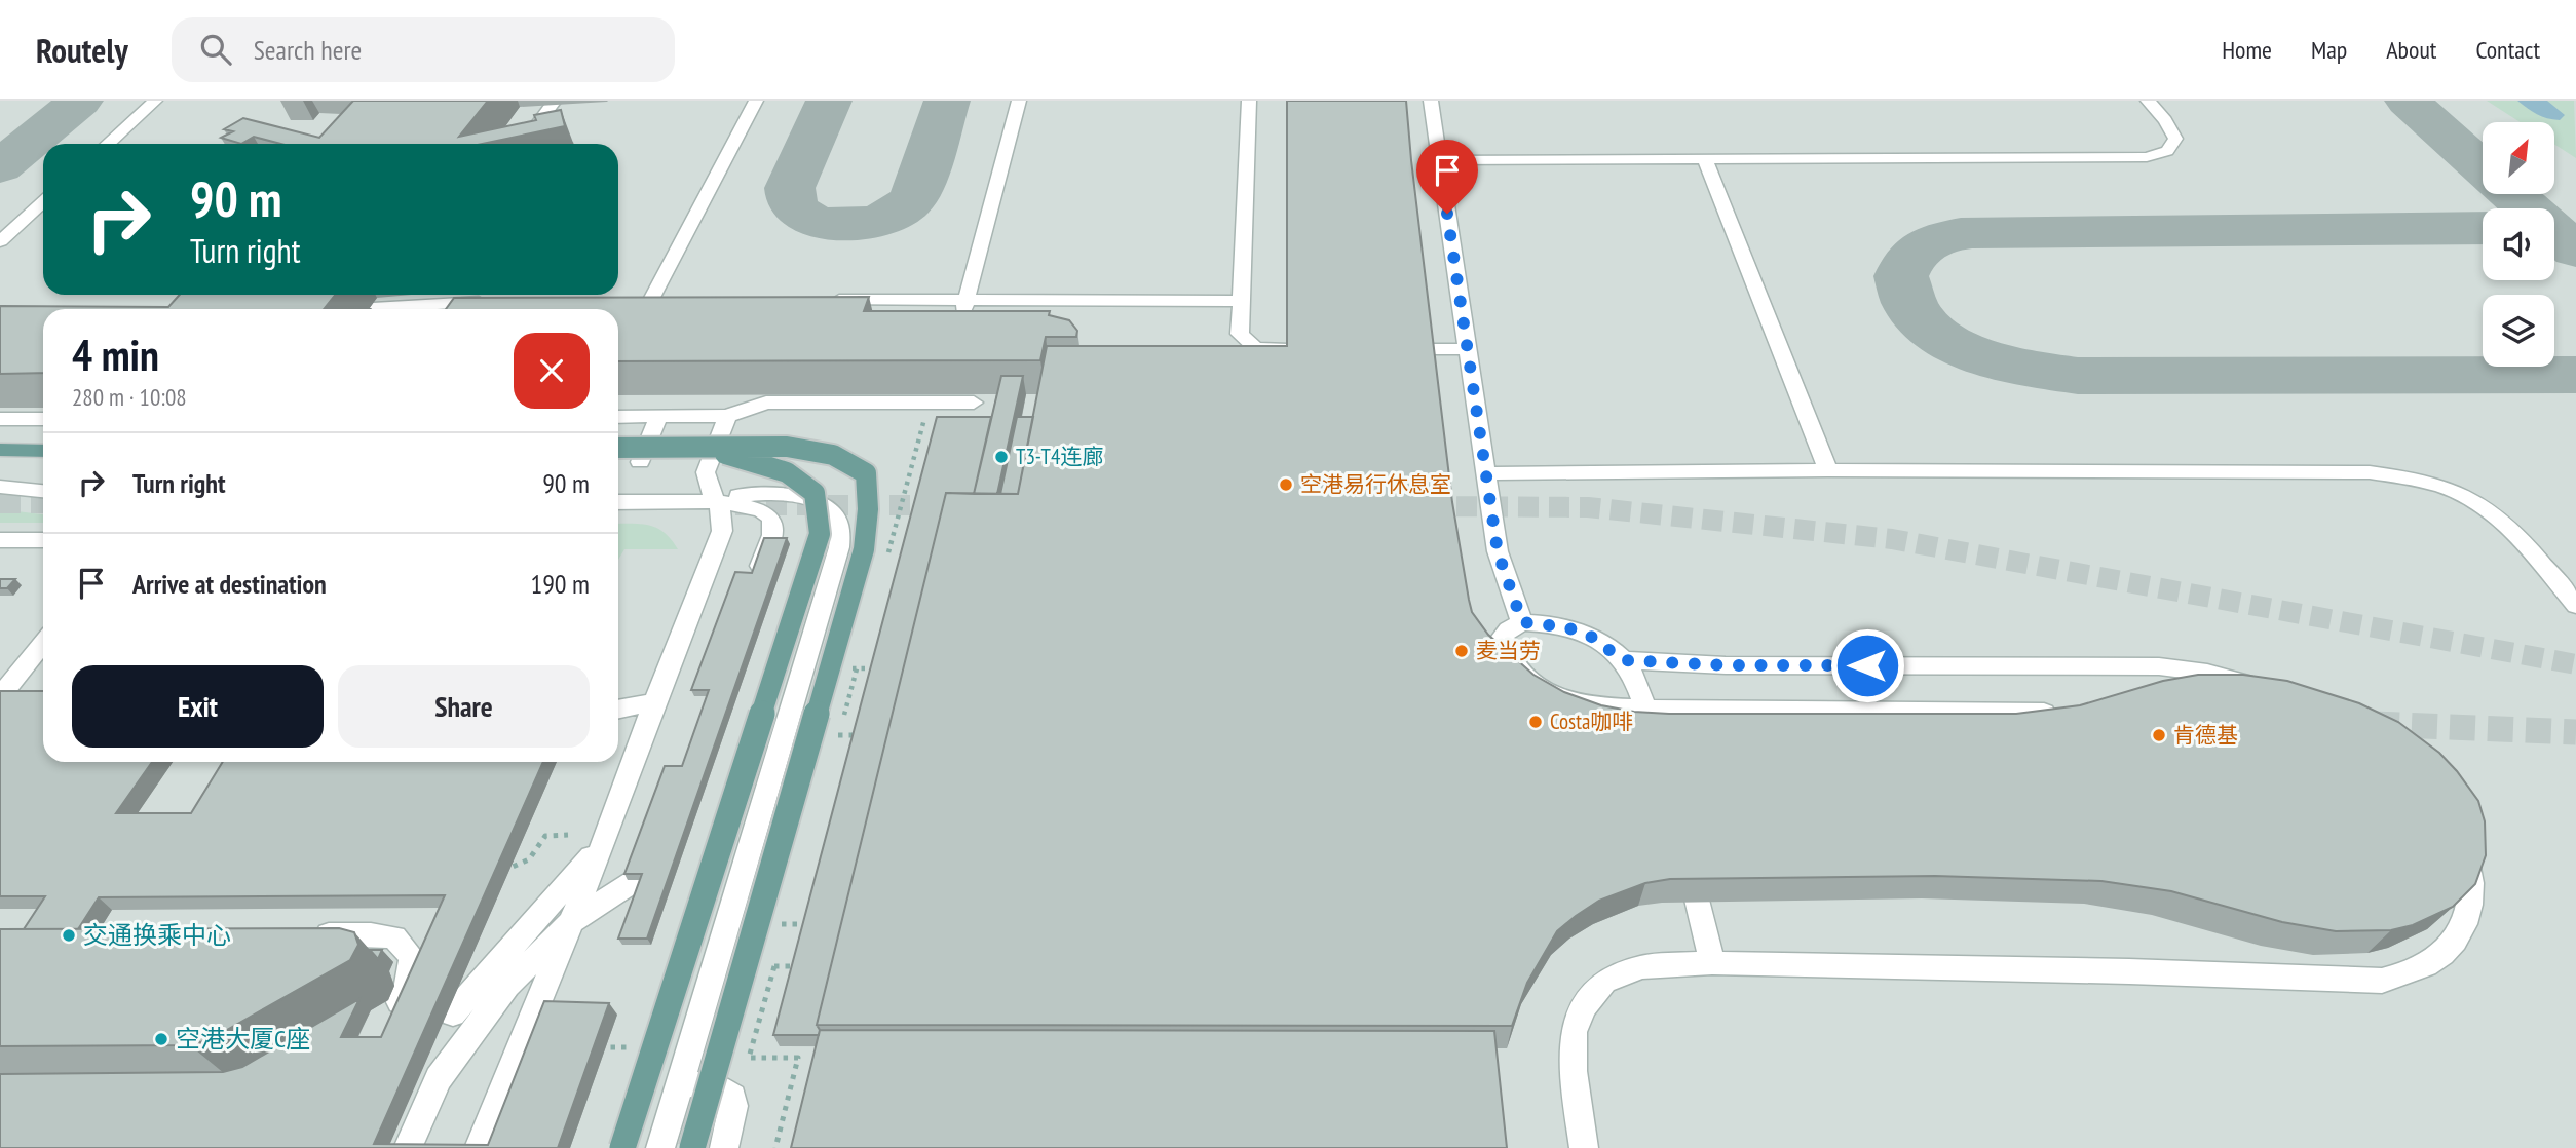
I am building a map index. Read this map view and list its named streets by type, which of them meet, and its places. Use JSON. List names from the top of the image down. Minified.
{"places":["T3-T4连廊","空港易行休息室","麦当劳","Costa咖啡","肯德基","交通换乘中心","空港大厦C座"],"north":"top right","page":{"header":"Routely","search":"Search here","nav":["Home","Map","About","Contact"],"turn":["90 m","Turn right"],"heading":["4 min","280 m · 10:08"],"list":[{"name":"Turn right","value":"90 m"},{"name":"Arrive at destination","value":"190 m"}],"buttons":["Exit","Share"]}}
